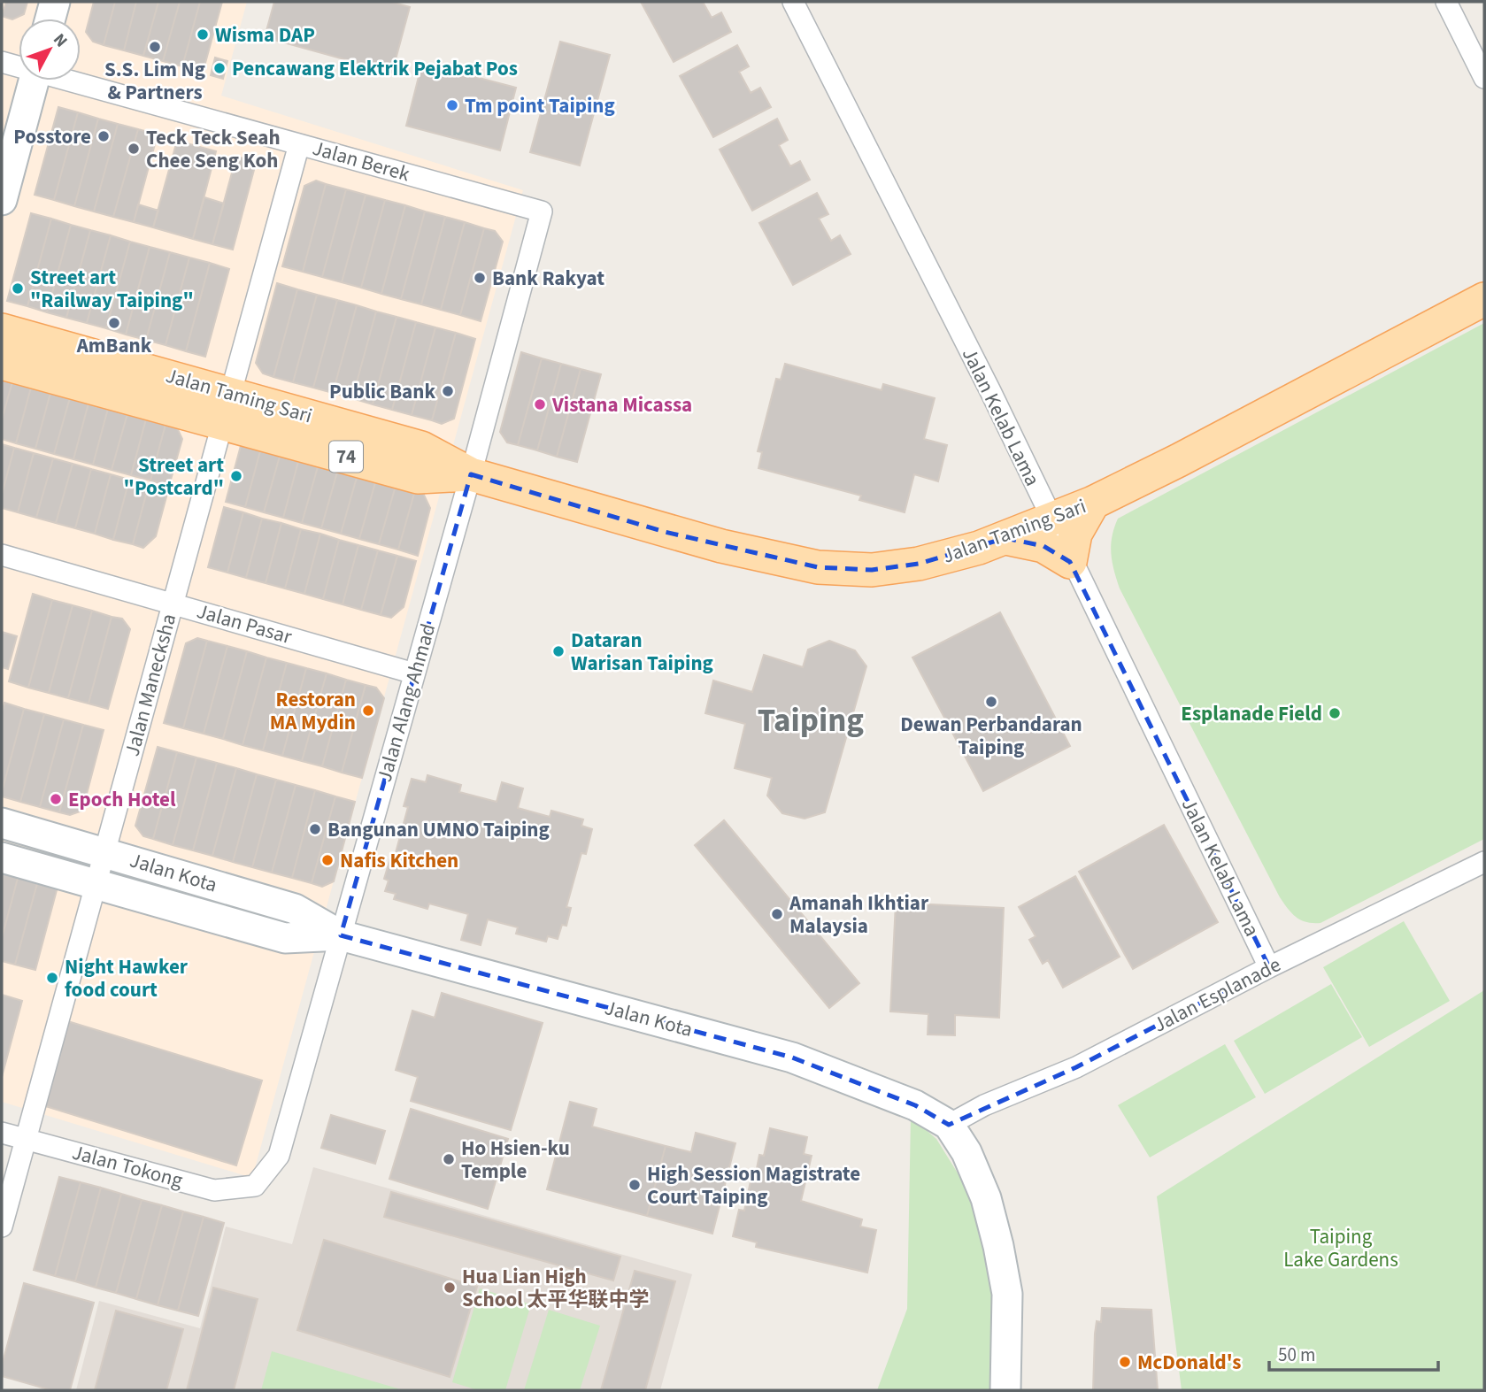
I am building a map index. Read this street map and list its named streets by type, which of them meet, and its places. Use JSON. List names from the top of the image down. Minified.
{"streets":{"main road":["Jalan Taming Sari","74","Jalan Kota"],"street":["Jalan Berek","Jalan Kelab Lama","Jalan Pasar","Jalan Manecksha","Jalan Alang Ahmad","Jalan Esplanade","Jalan Tokong"]},"crossings":[["Jalan Berek","Jalan Manecksha"],["Jalan Berek","Jalan Alang Ahmad"],["Jalan Taming Sari","Jalan Kelab Lama"],["Jalan Taming Sari","Jalan Manecksha"],["Jalan Taming Sari","Jalan Alang Ahmad"],["Jalan Kelab Lama","Jalan Esplanade"],["Jalan Pasar","Jalan Manecksha"],["Jalan Pasar","Jalan Alang Ahmad"],["Jalan Manecksha","Jalan Kota"],["Jalan Manecksha","Jalan Tokong"],["Jalan Alang Ahmad","Jalan Kota"],["Jalan Alang Ahmad","Jalan Tokong"],["Jalan Kota","Jalan Esplanade"]],"districts":["Taiping"],"parks":["Taiping Lake Gardens"],"places":["Wisma DAP","S.S. Lim Ng & Partners","Pencawang Elektrik Pejabat Pos","Tm point Taiping","Posstore","Teck Teck Seah Chee Seng Koh","Bank Rakyat","Street art \"Railway Taiping\"","AmBank","Public Bank","Vistana Micassa","Street art \"Postcard\"","Dataran Warisan Taiping","Dewan Perbandaran Taiping","Restoran MA Mydin","Esplanade Field","Epoch Hotel","Bangunan UMNO Taiping","Nafis Kitchen","Amanah Ikhtiar Malaysia","Night Hawker food court","Ho Hsien-ku Temple","High Session Magistrate Court Taiping","Hua Lian High School 太平华联中学","McDonald's"],"scale_bar":"50 m","north":"top right"}
